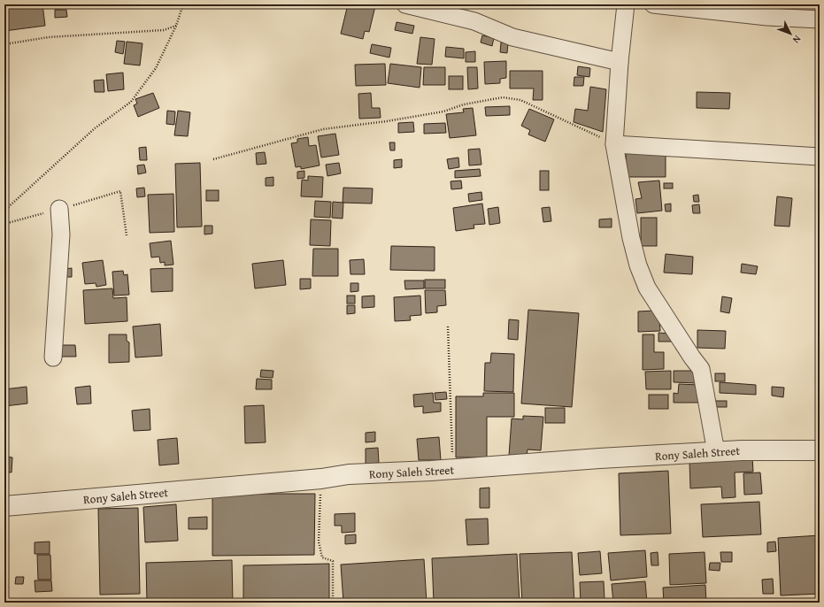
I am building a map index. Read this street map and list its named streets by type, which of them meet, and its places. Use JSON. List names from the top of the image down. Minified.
{"streets":{"street":["Rony Saleh Street"]},"north":"bottom right"}
